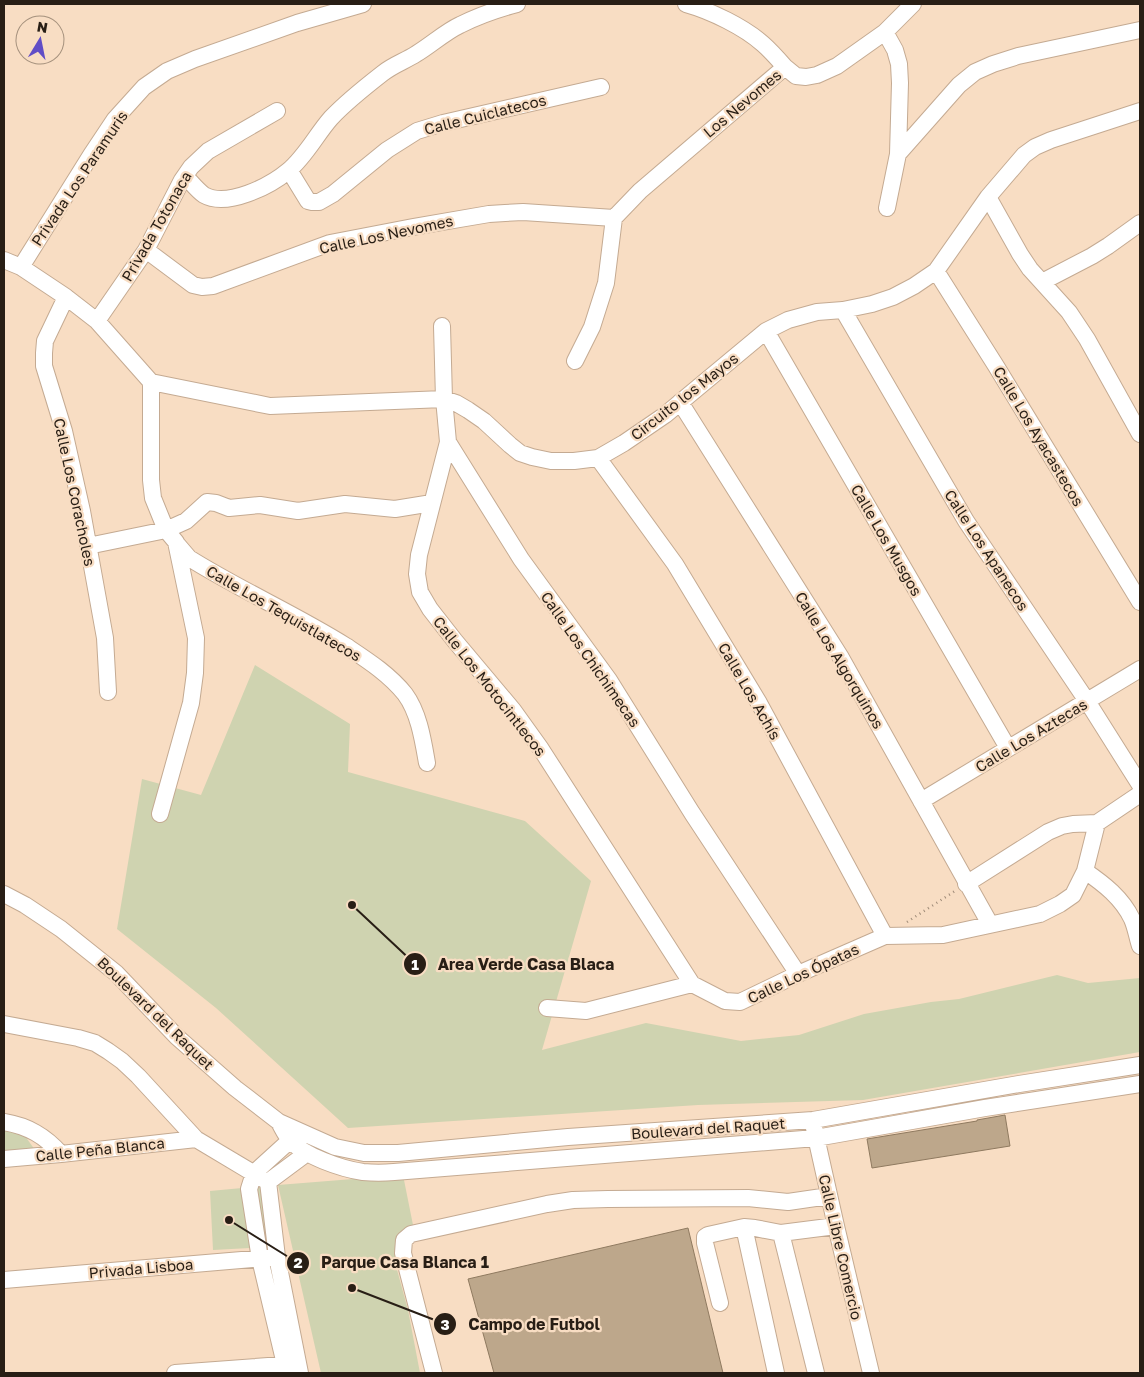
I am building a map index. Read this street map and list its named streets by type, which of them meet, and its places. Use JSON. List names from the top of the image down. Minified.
{"streets":{"street":["Los Nevomes","Calle Cuiclatecos","Privada Los Paramuris","Privada Totonaca","Calle Los Nevomes","Circuito los Mayos","Calle Los Ayacastecos","Calle Los Coracholes","Calle Los Musgos","Calle Los Apanecos","Calle Los Tequistlatecos","Calle Los Chichimecas","Calle Los Algorquinos","Calle Los Motocintlecos","Calle Los Achís","Calle Los Aztecas","Calle Los Ópatas","Boulevard del Raquet","Calle Peña Blanca","Calle Libre Comercio","Privada Lisboa"]},"crossings":[["Los Nevomes","Calle Los Nevomes"],["Privada Totonaca","Calle Los Nevomes"],["Circuito los Mayos","Calle Los Ayacastecos"],["Circuito los Mayos","Calle Los Musgos"],["Circuito los Mayos","Calle Los Apanecos"],["Circuito los Mayos","Calle Los Chichimecas"],["Circuito los Mayos","Calle Los Algorquinos"],["Circuito los Mayos","Calle Los Achís"],["Calle Los Musgos","Calle Los Aztecas"],["Calle Los Apanecos","Calle Los Aztecas"],["Calle Los Chichimecas","Calle Los Motocintlecos"],["Calle Los Chichimecas","Calle Los Ópatas"],["Calle Los Algorquinos","Calle Los Aztecas"],["Calle Los Algorquinos","Calle Los Ópatas"],["Calle Los Motocintlecos","Calle Los Ópatas"],["Calle Los Achís","Calle Los Ópatas"],["Boulevard del Raquet","Calle Libre Comercio"]],"places":["Area Verde Casa Blaca","Parque Casa Blanca 1","Campo de Futbol"],"north":"top"}
